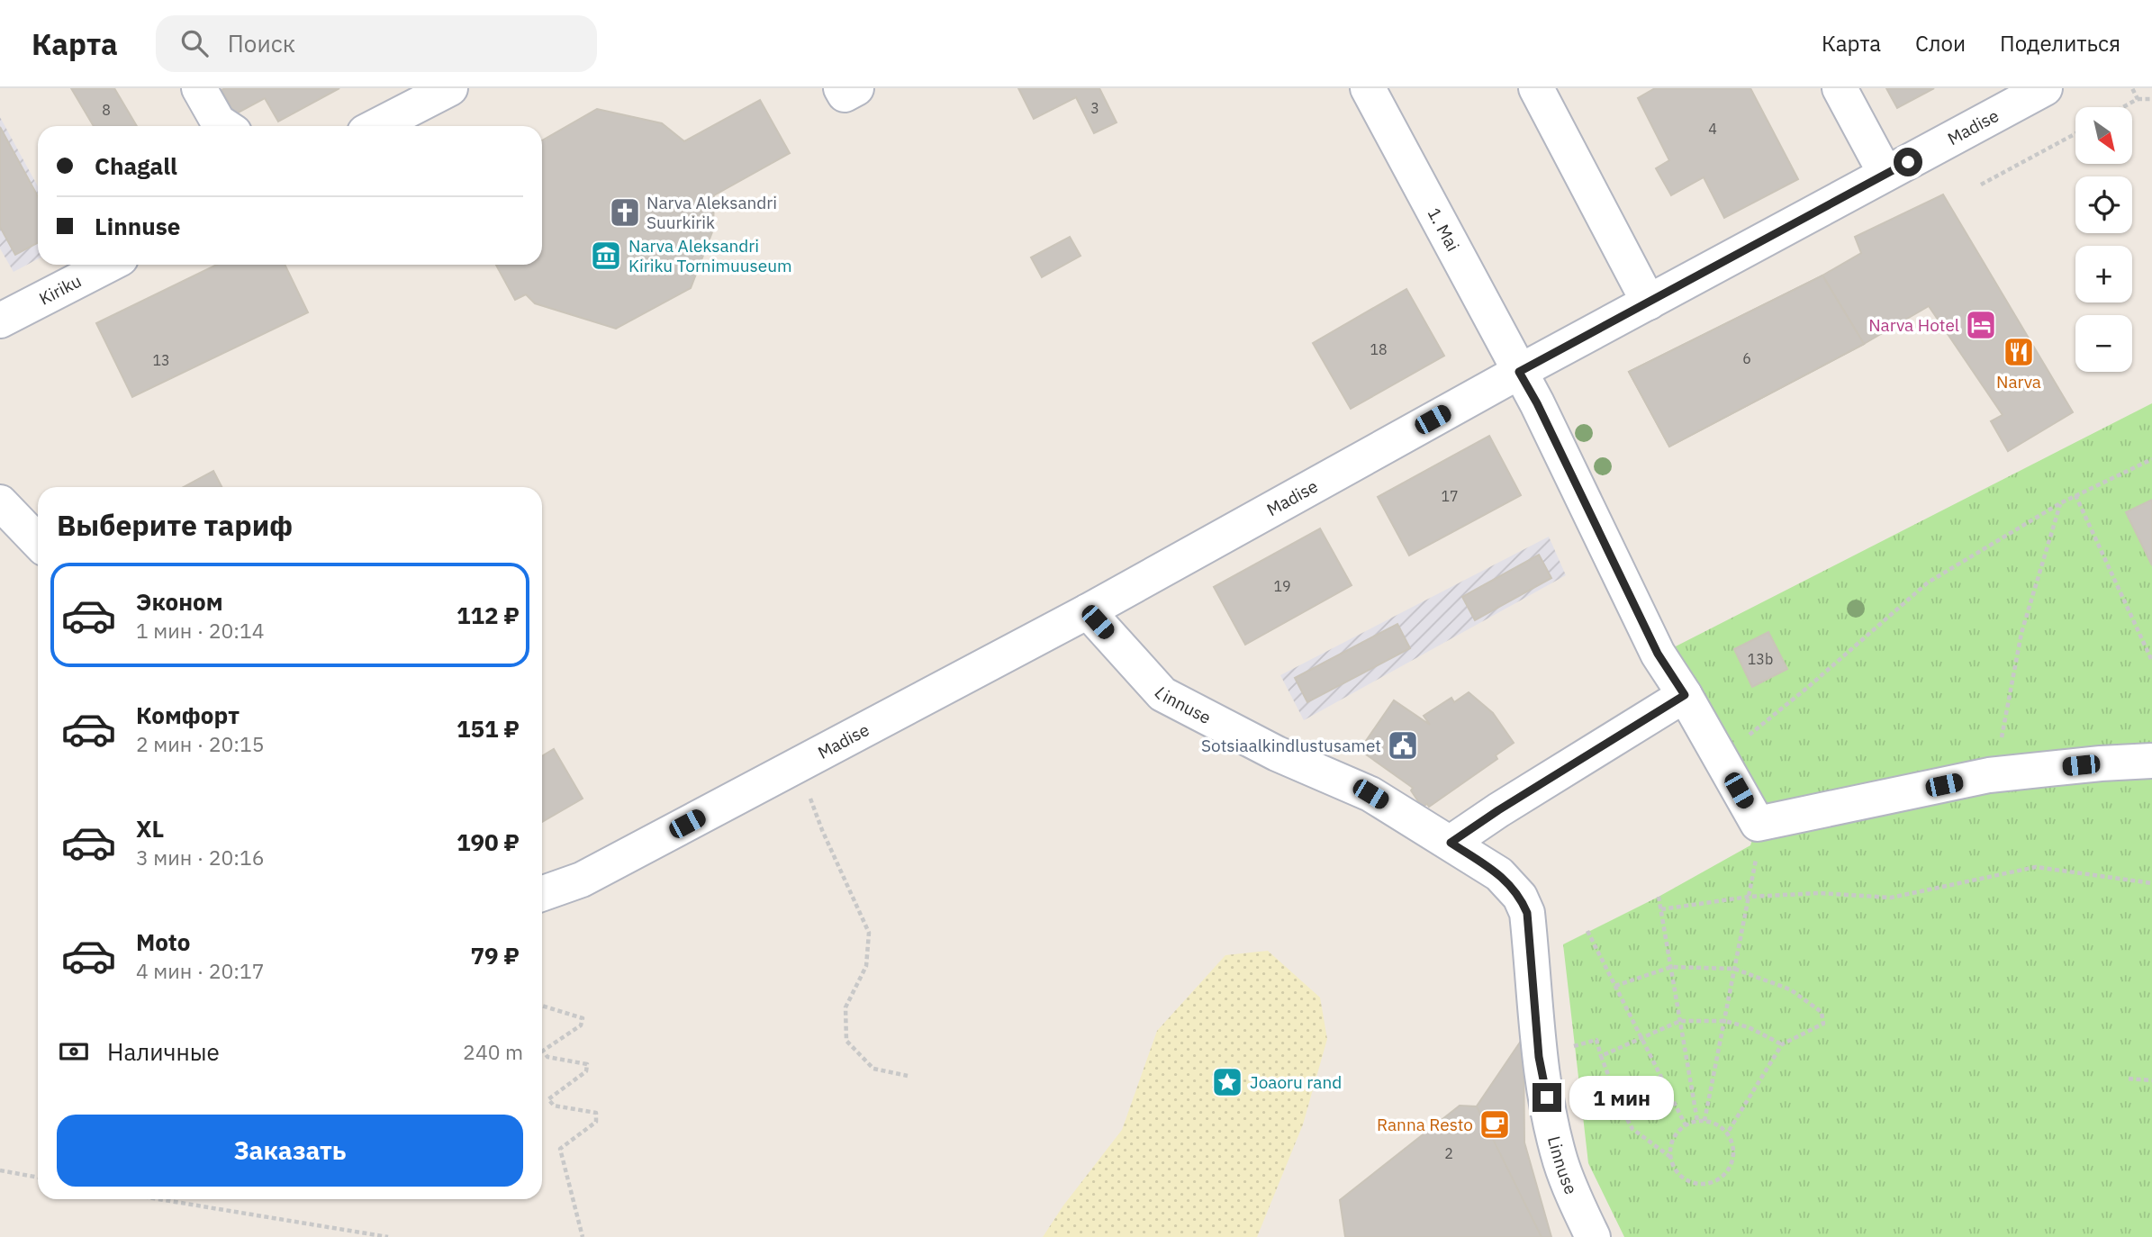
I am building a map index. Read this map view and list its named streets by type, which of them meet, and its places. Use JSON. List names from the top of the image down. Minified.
{"streets":{"street":["Madise","1. Mai","Kiriku","Linnuse"]},"crossings":[["Madise","1. Mai"],["Madise","Linnuse"]],"places":{"church":["Narva Aleksandri Suurkirik"],"museum":["Narva Aleksandri Kiriku Tornimuuseum"],"hotel":["Narva Hotel"],"restaurant":["Narva"],"public building":["Sotsiaalkindlustusamet"],"place":["Joaoru rand"],"cafe":["Ranna Resto"]},"house_numbers":["3","8","4","18","6","13","17","19","13b","2"],"north":"bottom right","page":{"header":"Карта","search":"Поиск","nav":["Карта","Слои","Поделиться"],"map_buttons":["+","−"],"banner":["Chagall","Linnuse"],"heading":"Выберите тариф","list":[{"name":"Эконом","note":"1 мин · 20:14","value":"112 ₽"},{"name":"Комфорт","note":"2 мин · 20:15","value":"151 ₽"},{"name":"XL","note":"3 мин · 20:16","value":"190 ₽"},{"name":"Moto","note":"4 мин · 20:17","value":"79 ₽"}],"pay":["Наличные","240 m"],"bubble":"1 мин","buttons":"Заказать"}}
